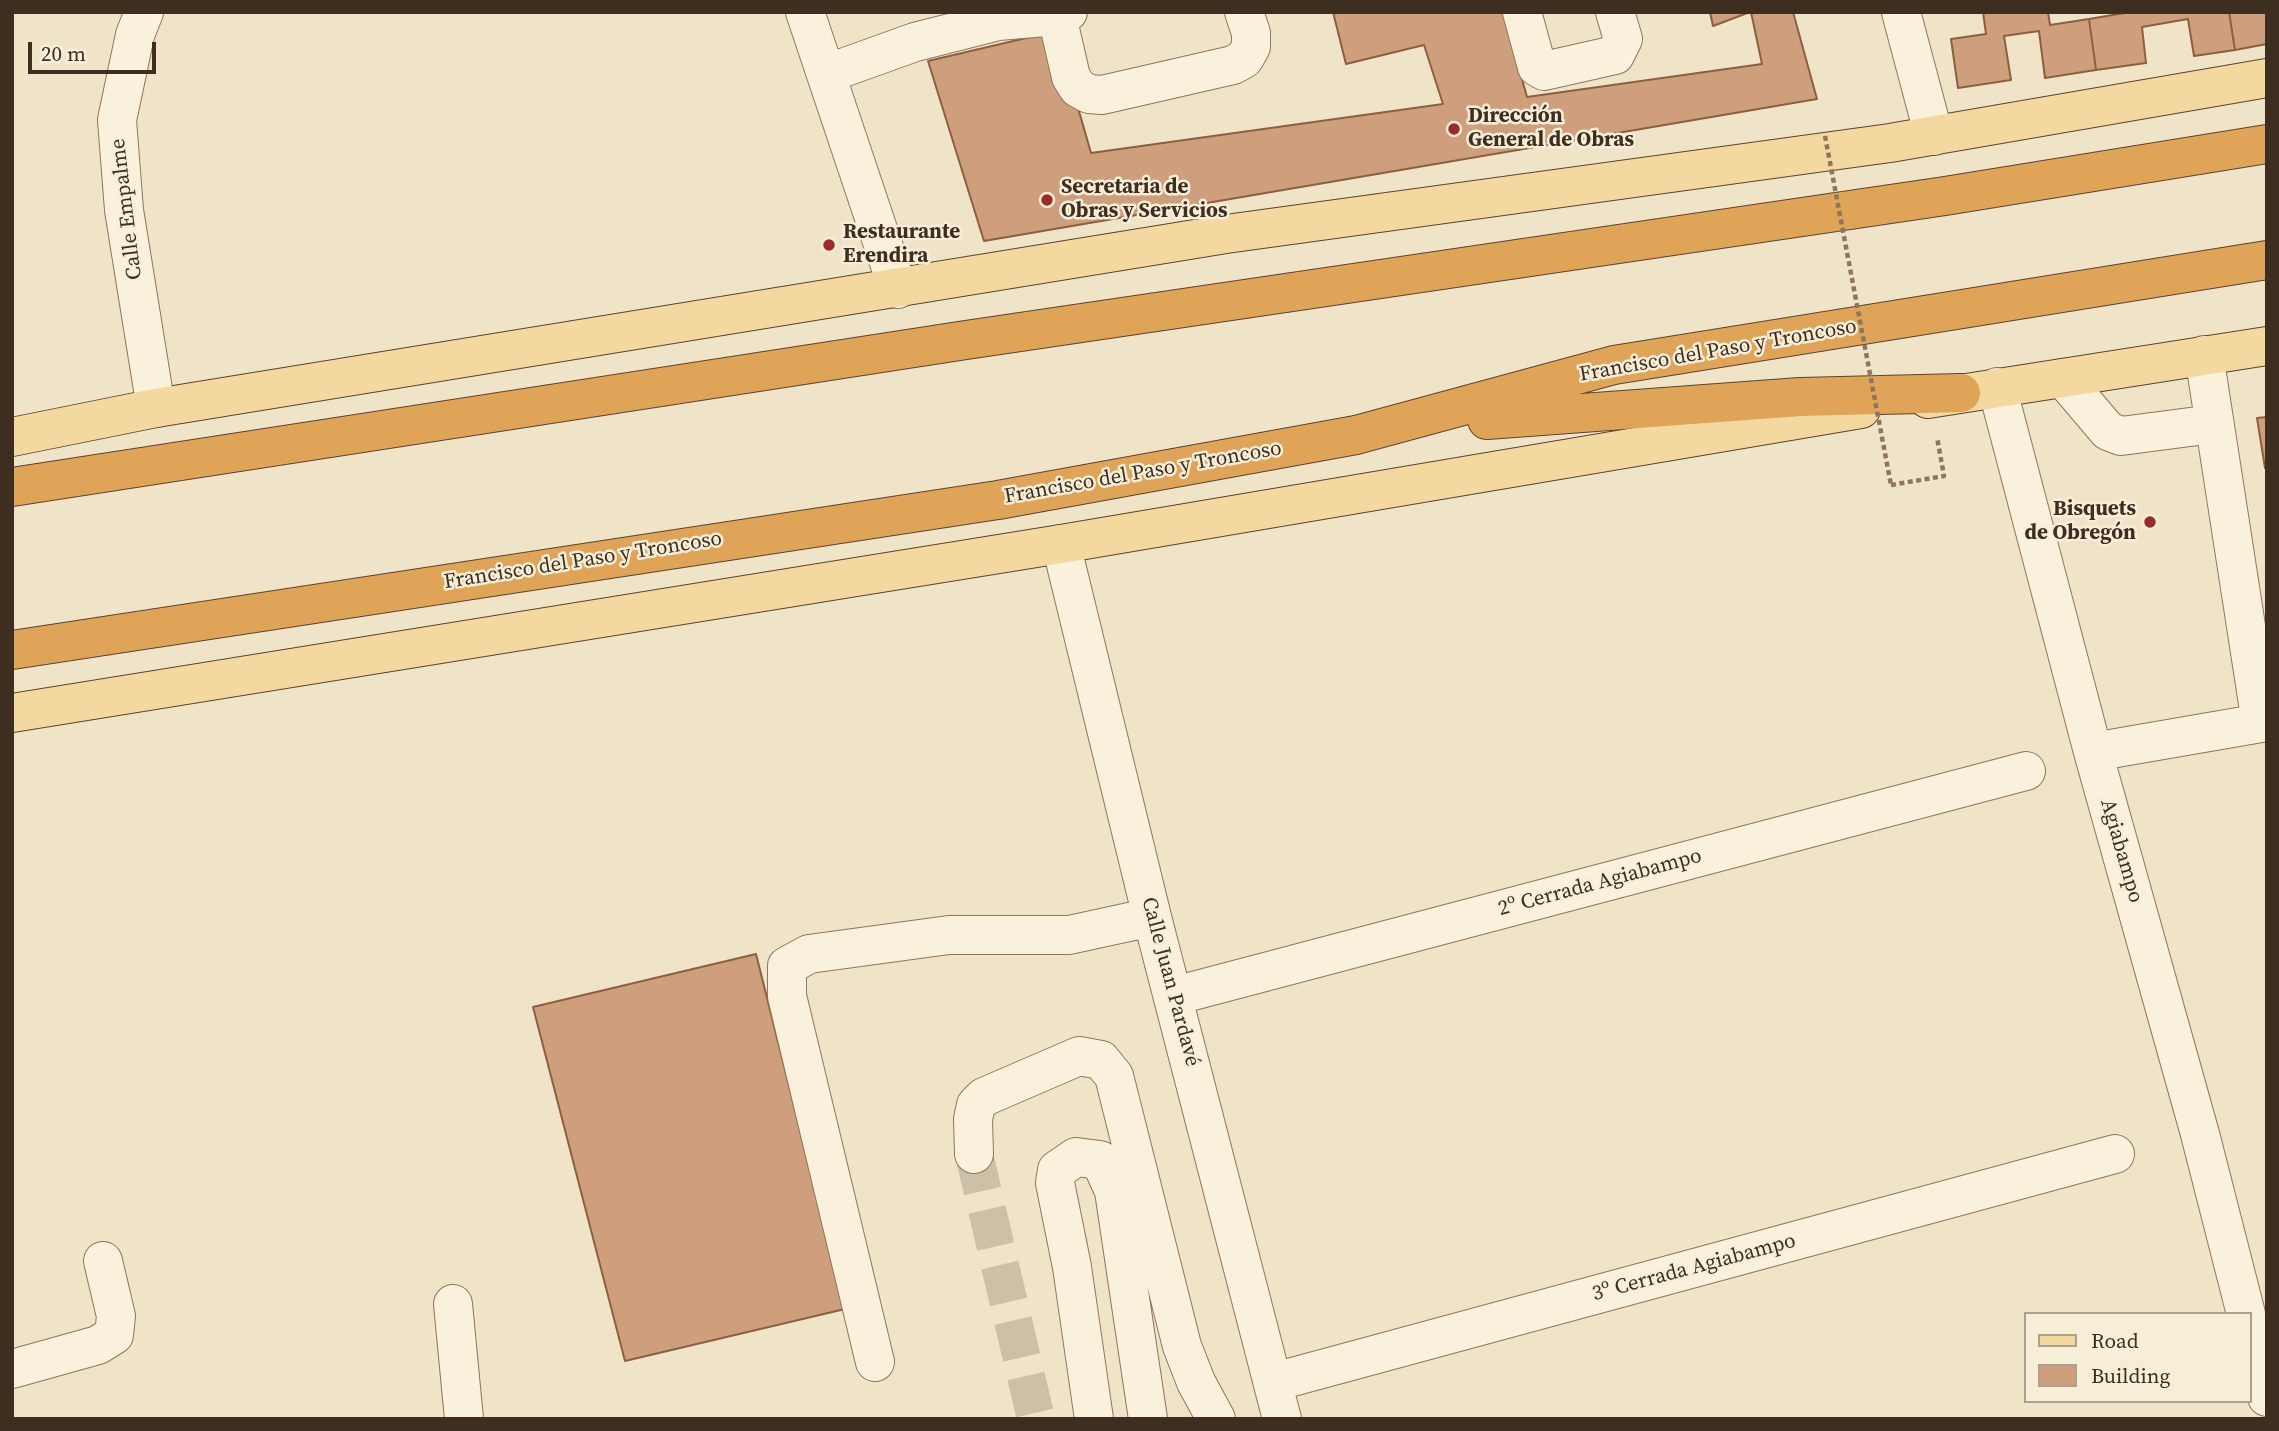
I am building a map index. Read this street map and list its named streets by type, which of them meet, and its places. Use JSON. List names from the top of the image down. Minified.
{"streets":{"highway":["Francisco del Paso y Troncoso"],"street":["Calle Empalme","Agiabampo","2º Cerrada Agiabampo","Calle Juan Pardavé","3º Cerrada Agiabampo"]},"crossings":[["2º Cerrada Agiabampo","Calle Juan Pardavé"],["Calle Juan Pardavé","3º Cerrada Agiabampo"]],"places":["Dirección General de Obras","Secretaria de Obras y Servicios","Restaurante Erendira","Bisquets de Obregón"],"legend":["Road","Building"],"scale_bar":"20 m"}
